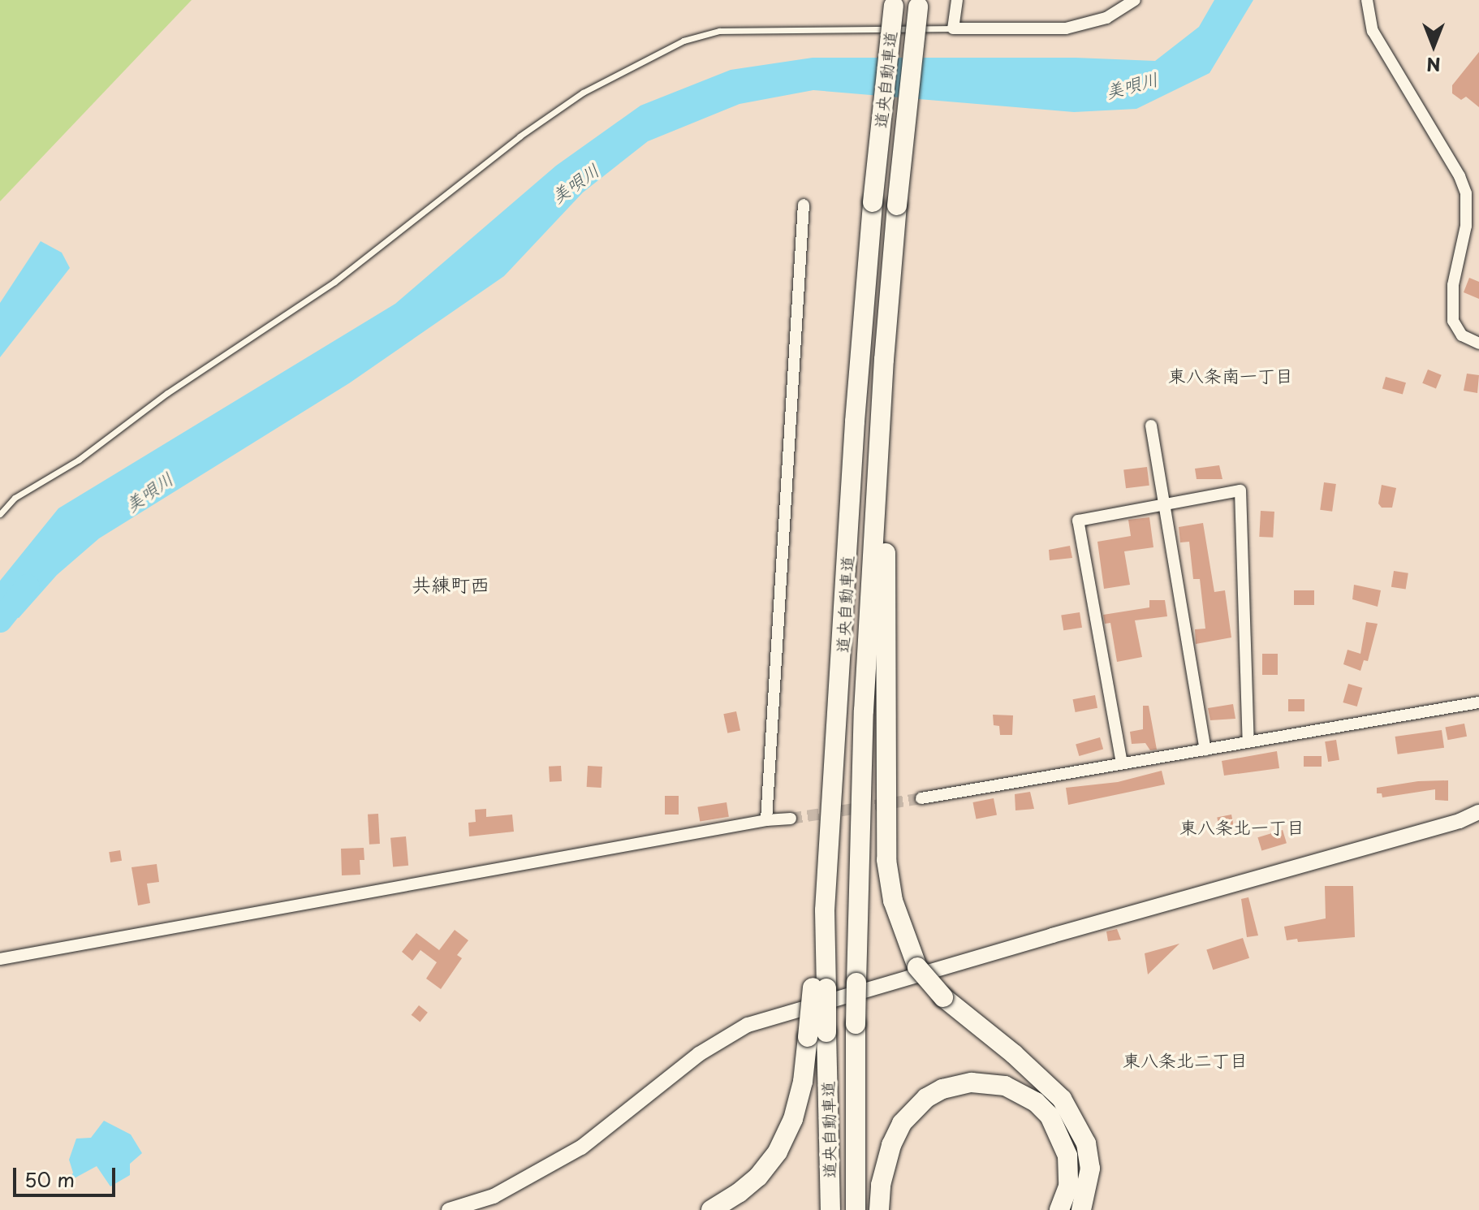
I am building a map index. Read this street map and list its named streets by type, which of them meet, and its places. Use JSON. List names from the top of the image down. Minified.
{"streets":{"highway":["道央自動車道"]},"districts":["東八条南一丁目","共練町西","東八条北一丁目","東八条北二丁目"],"water":["美唄川"],"scale_bar":"50 m","north":"bottom"}
